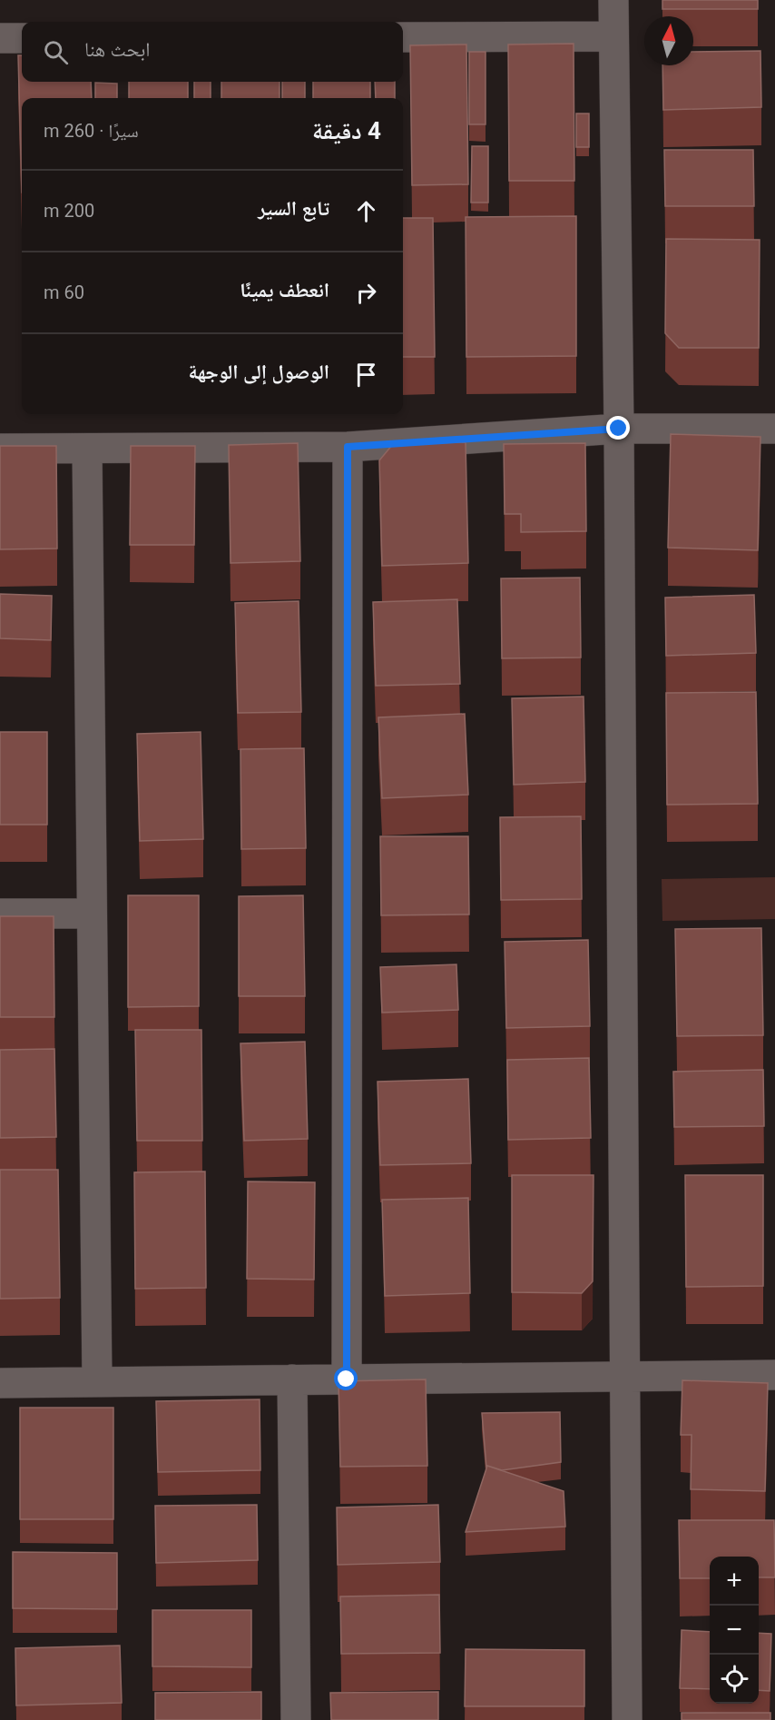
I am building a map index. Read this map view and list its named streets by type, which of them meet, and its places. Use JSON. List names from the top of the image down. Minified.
{"north":"top","page":{"search":"ابحث هنا","heading":["4 دقيقة","سيرًا · 260 m"],"list":[["تابع السير","200 m"],["انعطف يمينًا","60 m"],"الوصول إلى الوجهة"],"map_buttons":["+","−"]}}
